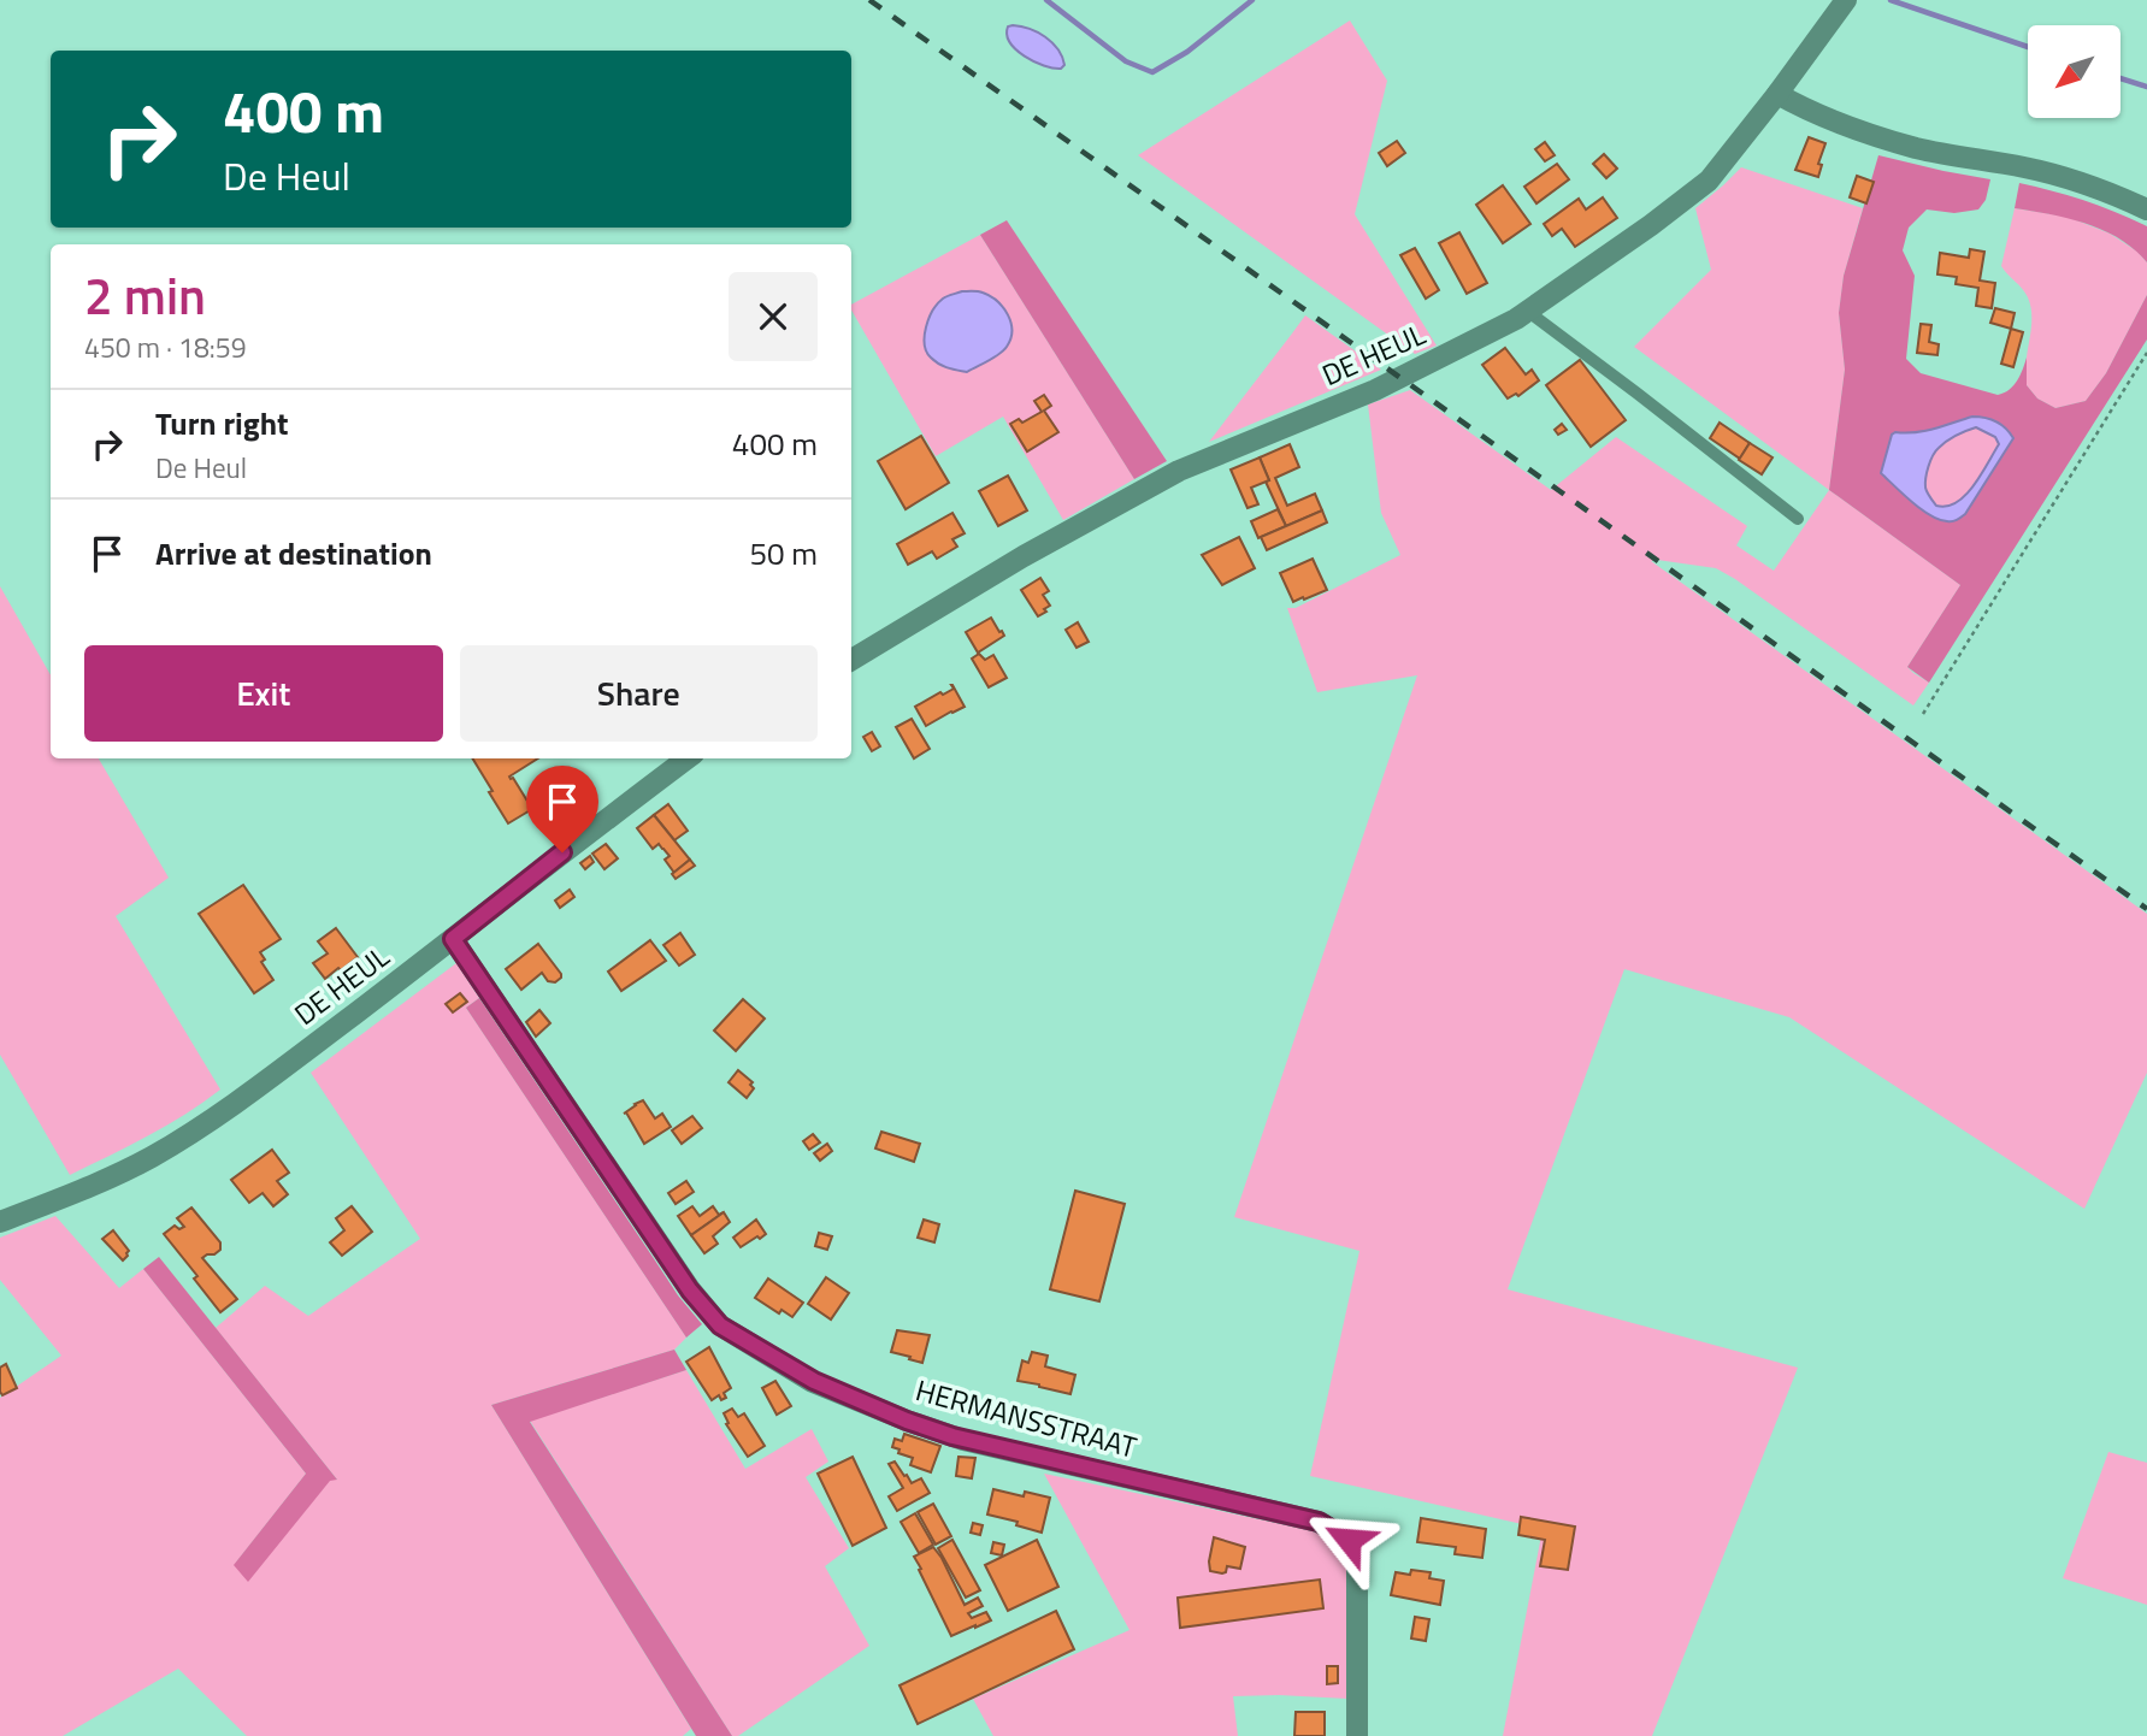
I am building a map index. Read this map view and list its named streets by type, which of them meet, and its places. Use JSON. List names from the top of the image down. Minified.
{"streets":{"street":["DE HEUL","HERMANSSTRAAT"]},"crossings":[["DE HEUL","HERMANSSTRAAT"]],"north":"bottom left","page":{"turn":["400 m","De Heul"],"heading":["2 min","450 m · 18:59"],"list":[{"name":"Turn right","note":"De Heul","value":"400 m"},{"name":"Arrive at destination","value":"50 m"}],"buttons":["Exit","Share"]}}
